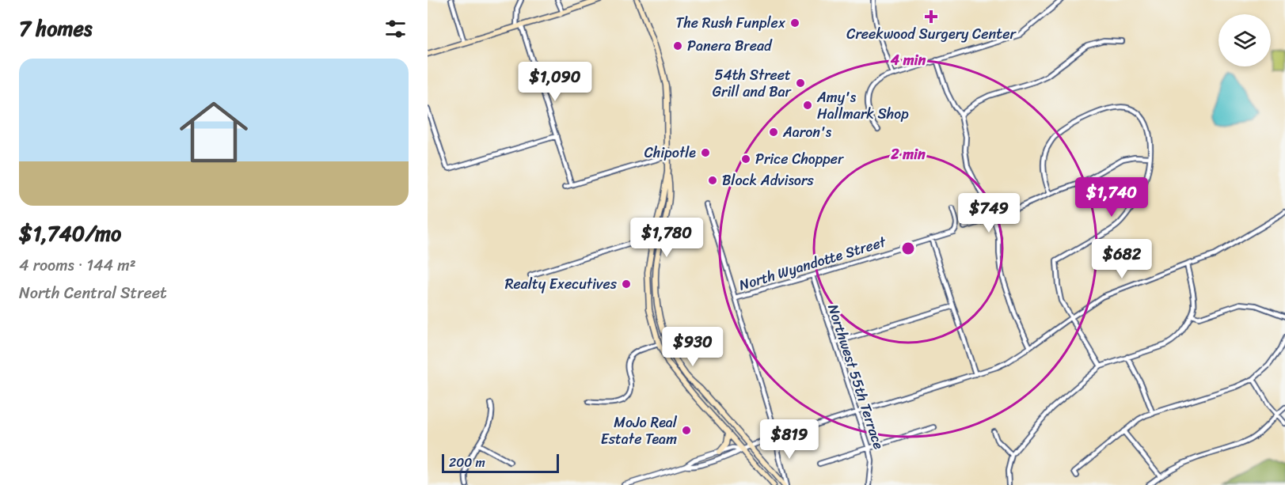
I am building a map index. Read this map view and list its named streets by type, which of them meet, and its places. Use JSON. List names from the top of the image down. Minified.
{"streets":{"street":["North Wyandotte Street","Northwest 55th Terrace"]},"crossings":[["North Wyandotte Street","Northwest 55th Terrace"]],"places":{"health":["Creekwood Surgery Center"],"other":["The Rush Funplex","Panera Bread","54th Street Grill and Bar","Amy's Hallmark Shop","Aaron's","Chipotle","Price Chopper","Block Advisors","Realty Executives","MoJo Real Estate Team"]},"scale_bar":"200 m","page":{"heading":"7 homes","list":[{"name":"$1,740/mo","note":"4 rooms · 144 m² · North Central Street"}],"price":["$1,090","$1,740","$749","$1,780","$682","$930","$819"],"scale":"200 m"},"rings":["4 min","2 min"]}
